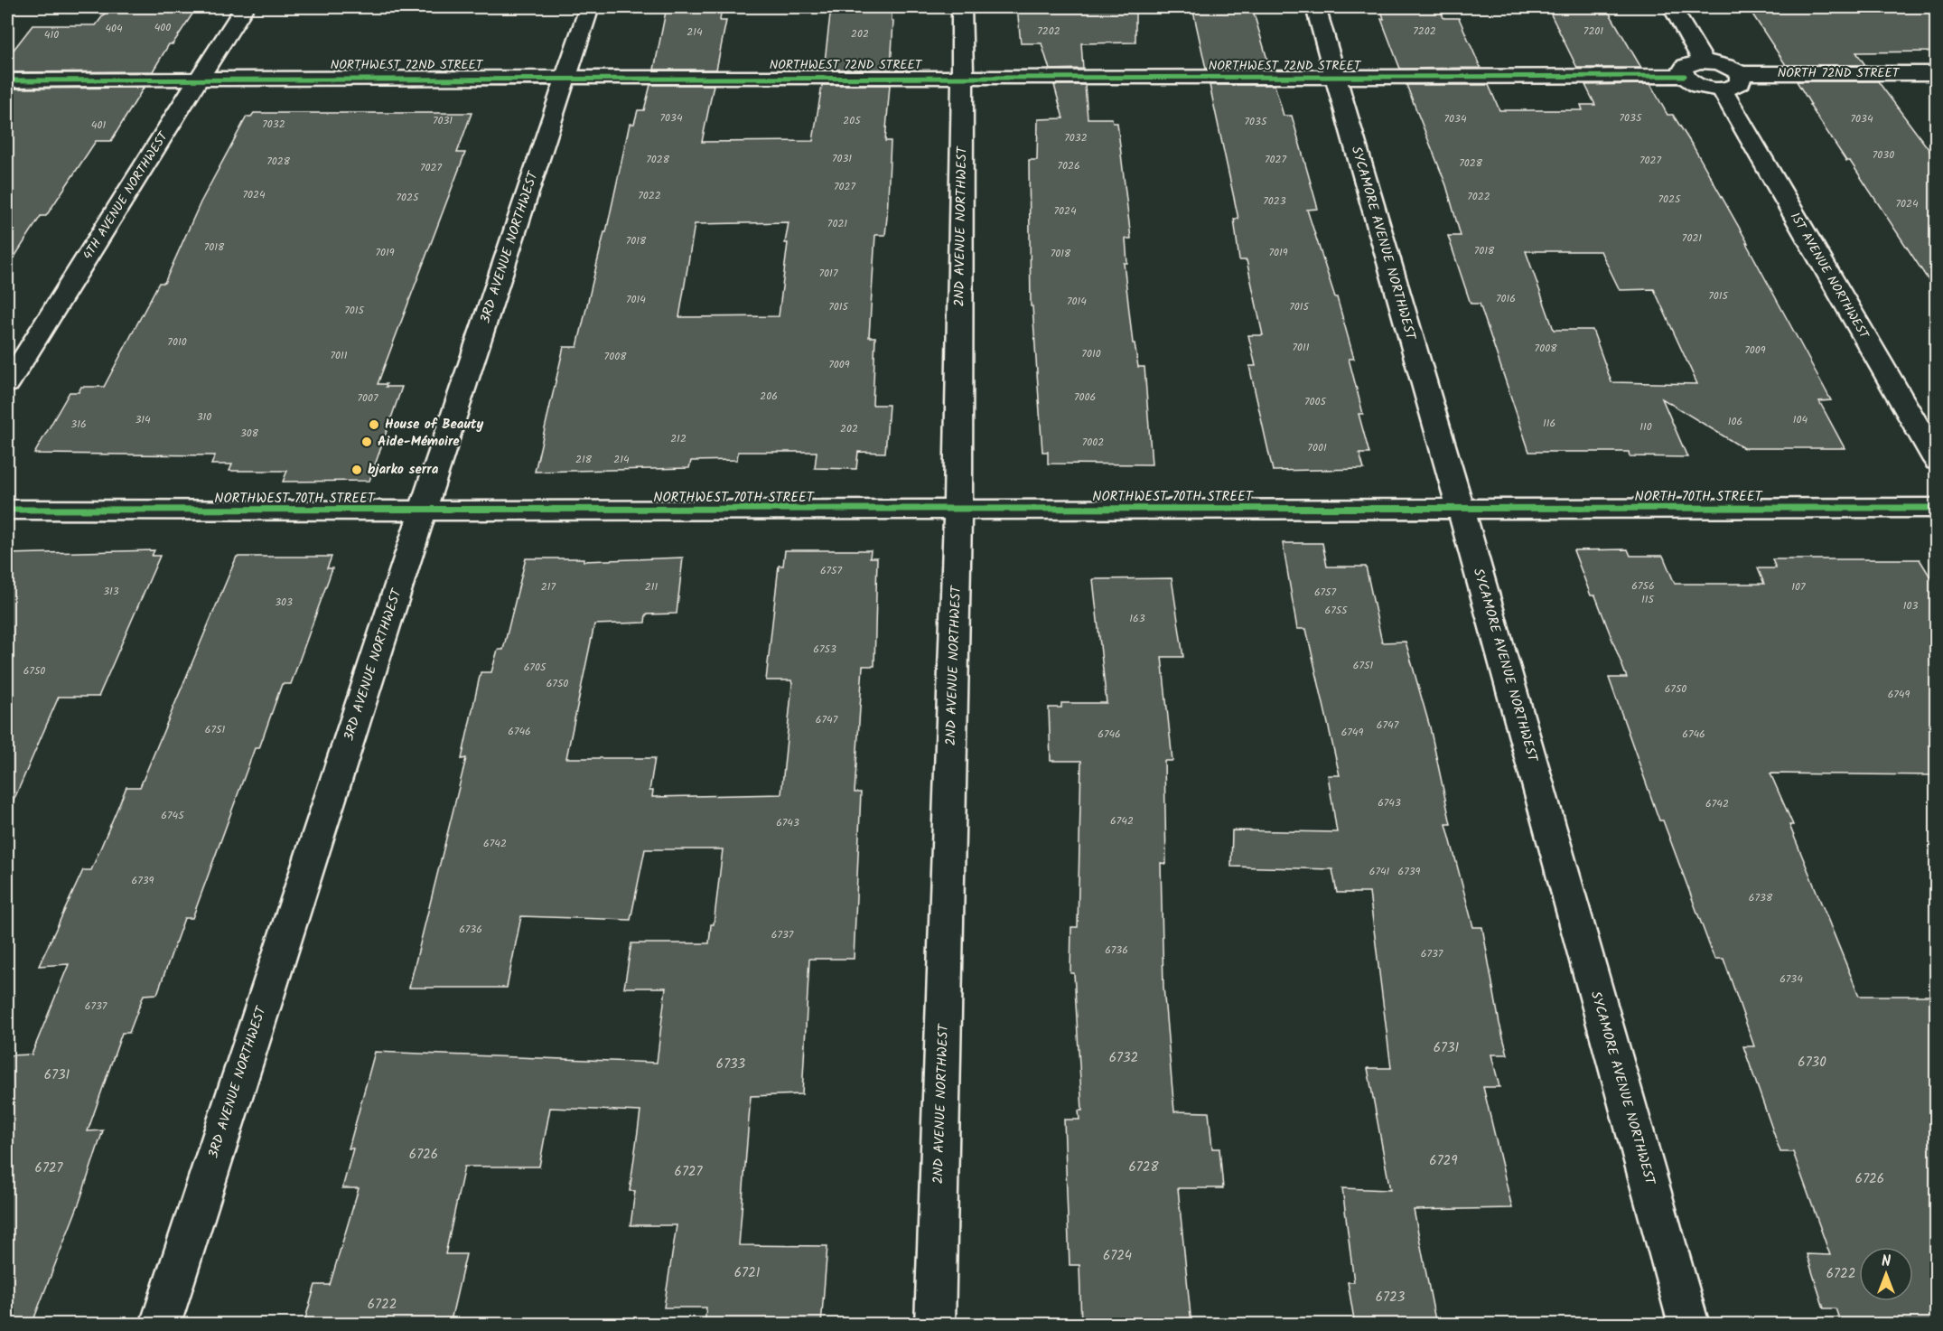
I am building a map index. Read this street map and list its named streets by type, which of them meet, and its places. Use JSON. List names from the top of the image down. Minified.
{"streets":{"street":["NORTHWEST 72ND STREET","NORTH 72ND STREET","4TH AVENUE NORTHWEST","2ND AVENUE NORTHWEST","SYCAMORE AVENUE NORTHWEST","3RD AVENUE NORTHWEST","1ST AVENUE NORTHWEST","NORTHWEST 70TH STREET","NORTH 70TH STREET"]},"crossings":[["NORTHWEST 72ND STREET","4TH AVENUE NORTHWEST"],["NORTHWEST 72ND STREET","2ND AVENUE NORTHWEST"],["NORTHWEST 72ND STREET","SYCAMORE AVENUE NORTHWEST"],["NORTHWEST 72ND STREET","3RD AVENUE NORTHWEST"],["2ND AVENUE NORTHWEST","NORTHWEST 70TH STREET"],["SYCAMORE AVENUE NORTHWEST","NORTHWEST 70TH STREET"],["SYCAMORE AVENUE NORTHWEST","NORTH 70TH STREET"],["3RD AVENUE NORTHWEST","NORTHWEST 70TH STREET"],["NORTHWEST 70TH STREET","NORTH 70TH STREET"]],"places":["House of Beauty","Aide-Mémoire","bjarko serra"],"house_numbers":["400","404","7202","7202","7201","214","202","410","7034","7035","7034","7034","7031","205","7035","7032","401","7032","7030","7031","7028","7027","7027","7028","7028","7026","7027","7027","7024","7022","7022","7025","7025","7023","7024","7024","7021","7021","7018","7018","7018","7019","7019","7018","7017","7015","7016","7014","7014","7015","7015","7015","7010","7011","7008","7009","7010","7011","7008","7009","206","7006","7007","7005","310","314","104","106","116","316","110","202","308","212","7002","7001","218","214","6757","6756","217","211","107","313","6757","115","303","103","6755","163","6753","6751","6705","6750","6750","6750","6749","6747","6747","6751","6746","6749","6746","6746","6743","6742","6745","6742","6743","6742","6741","6739","6739","6738","6736","6737","6736","6737","6734","6737","6731","6732","6730","6733","6731","6726","6729","6728","6727","6727","6726","6724","6721","6722","6723","6722"],"north":"top"}
